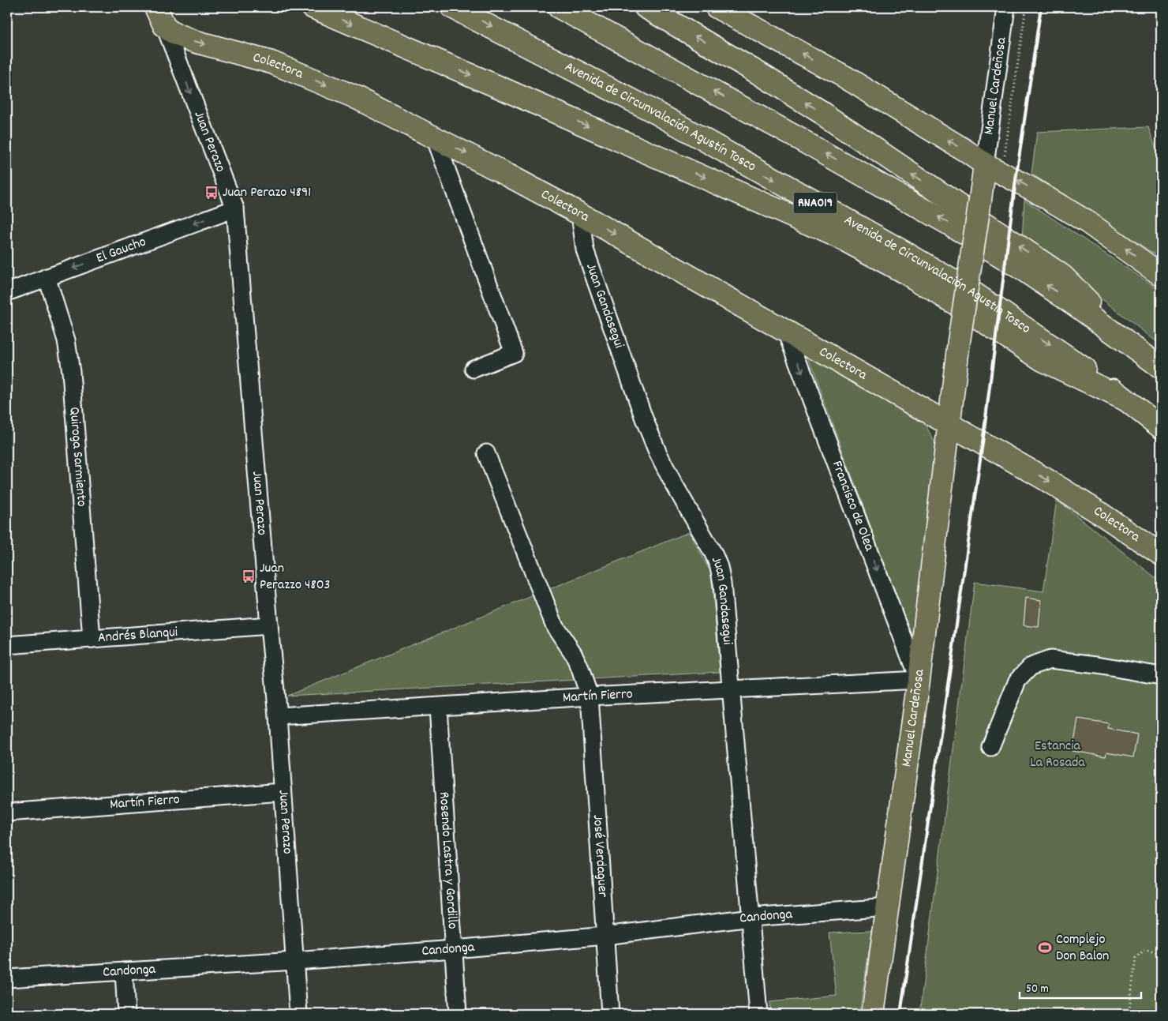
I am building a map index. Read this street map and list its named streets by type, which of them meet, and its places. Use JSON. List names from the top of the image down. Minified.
{"streets":{"main road":["Colectora","Manuel Cardeñosa","Avenida de Circunvalación Agustín Tosco","Juan Perazo","RNA019"],"street":["El Gaucho","Juan Gandasegui","Quiroga Sarmiento","Francisco de Olea","Andrés Blanqui","Martín Fierro","José Verdaguer","Rosendo Lastra y Gordillo","Candonga"]},"crossings":[["Colectora","Manuel Cardeñosa"],["Colectora","Juan Perazo"],["Colectora","Juan Gandasegui"],["Colectora","Francisco de Olea"],["Manuel Cardeñosa","Francisco de Olea"],["Manuel Cardeñosa","Martín Fierro"],["Manuel Cardeñosa","Candonga"],["Juan Perazo","El Gaucho"],["Juan Perazo","Andrés Blanqui"],["Juan Perazo","Martín Fierro"],["Juan Perazo","Candonga"],["El Gaucho","Quiroga Sarmiento"],["Juan Gandasegui","Martín Fierro"],["Juan Gandasegui","Candonga"],["Quiroga Sarmiento","Andrés Blanqui"],["Francisco de Olea","Martín Fierro"],["Martín Fierro","José Verdaguer"],["Martín Fierro","Rosendo Lastra y Gordillo"],["José Verdaguer","Candonga"],["Rosendo Lastra y Gordillo","Candonga"]],"one_way":["El Gaucho","Francisco de Olea"],"parks":["Estancia La Rosada"],"places":{"bus stop":["Juan Perazo 4891","Juan Perazzo 4803"],"sports":["Complejo Don Balon"]},"scale_bar":"50 m"}
